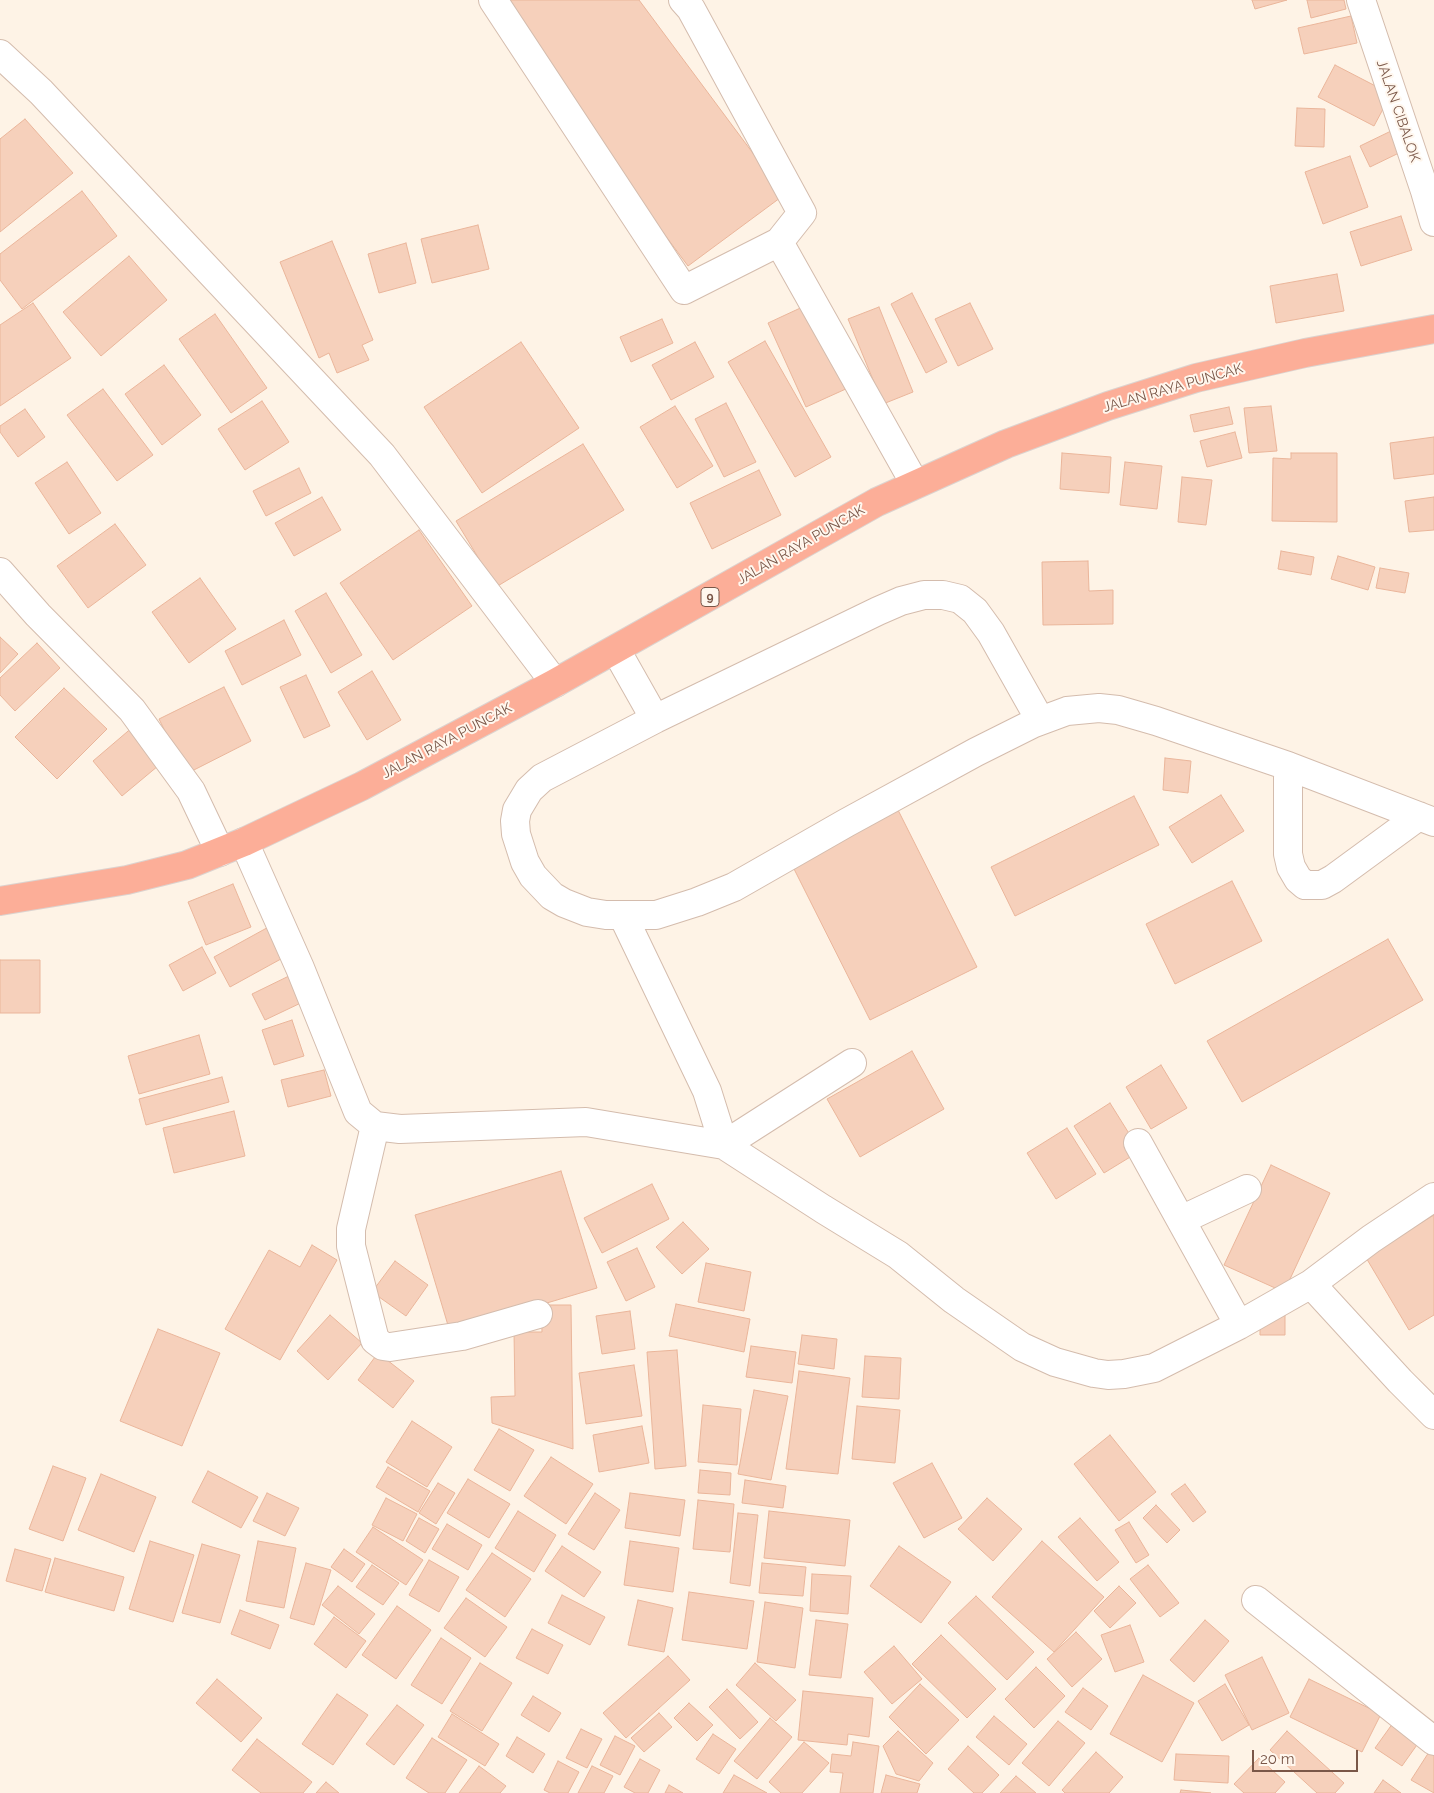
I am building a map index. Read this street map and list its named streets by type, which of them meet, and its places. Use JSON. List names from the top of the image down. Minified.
{"streets":{"highway":["JALAN RAYA PUNCAK","9"],"street":["JALAN CIBALOK"]},"scale_bar":"20 m"}
